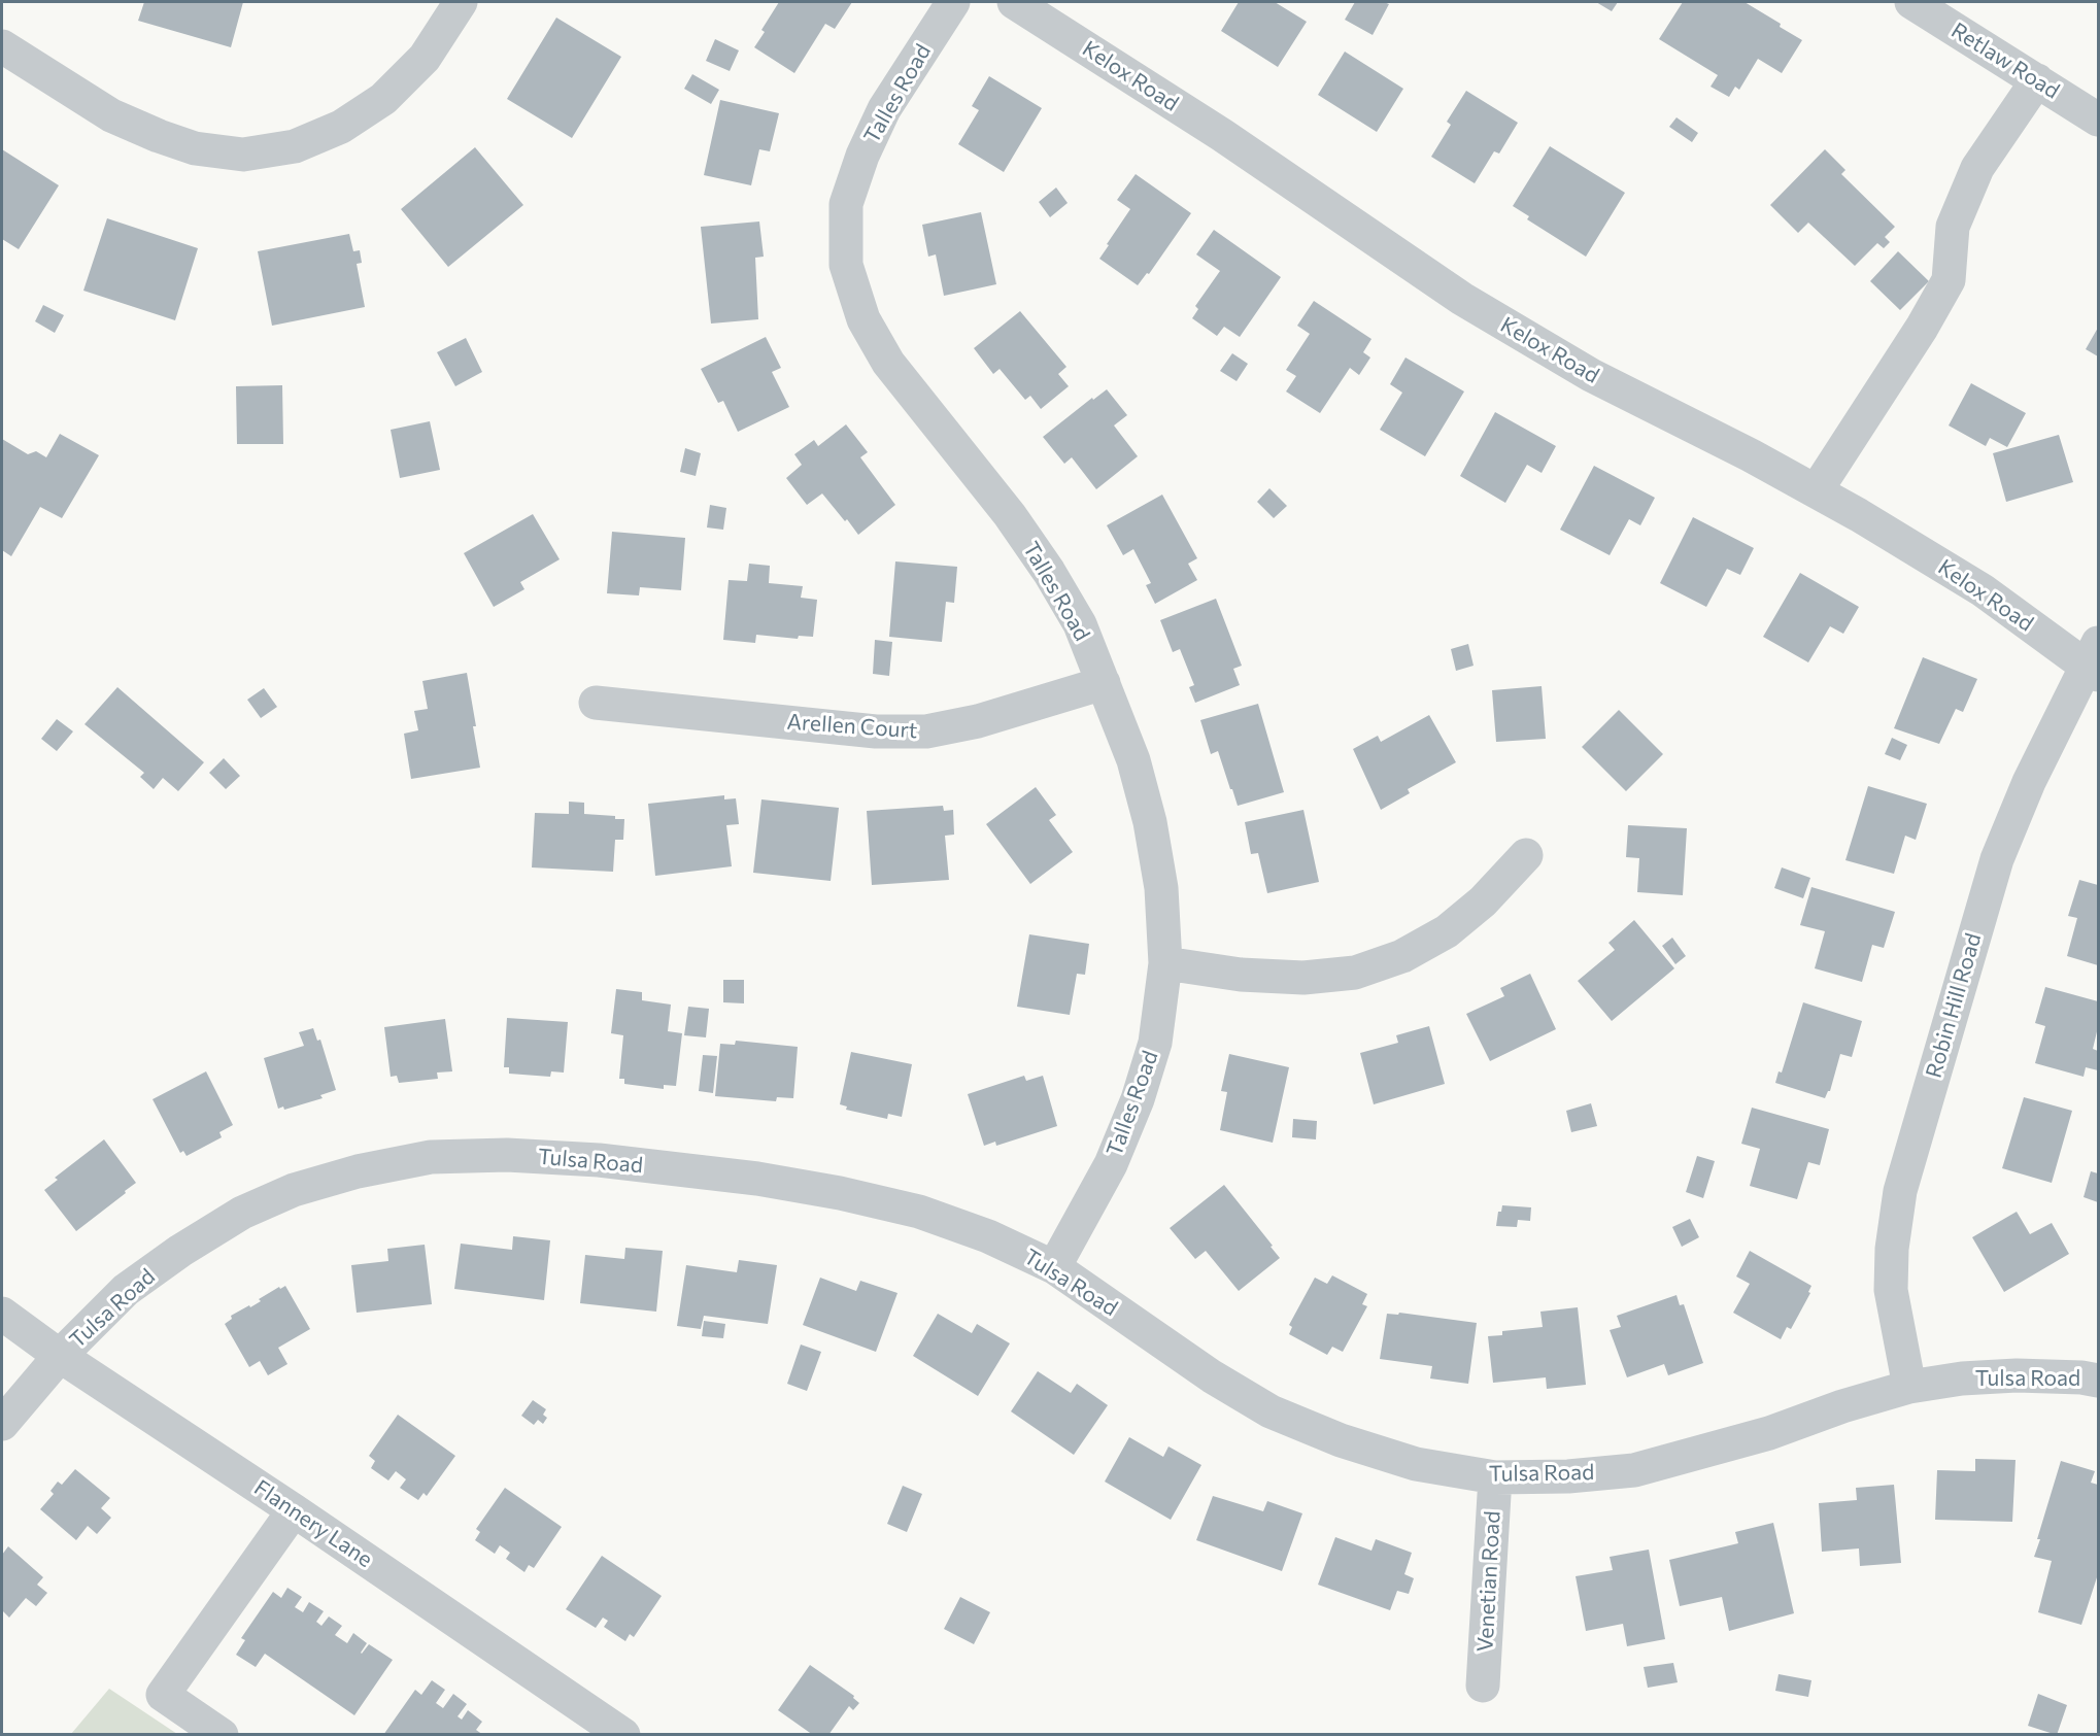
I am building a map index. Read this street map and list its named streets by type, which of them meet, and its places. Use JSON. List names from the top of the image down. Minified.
{"streets":{"street":["Retlaw Road","Kelox Road","Talles Road","Arellen Court","Robin Hill Road","Tulsa Road","Flannery Lane","Venetian Road"]},"crossings":[["Kelox Road","Robin Hill Road"],["Talles Road","Arellen Court"],["Talles Road","Tulsa Road"],["Robin Hill Road","Tulsa Road"],["Tulsa Road","Flannery Lane"],["Tulsa Road","Venetian Road"]]}
